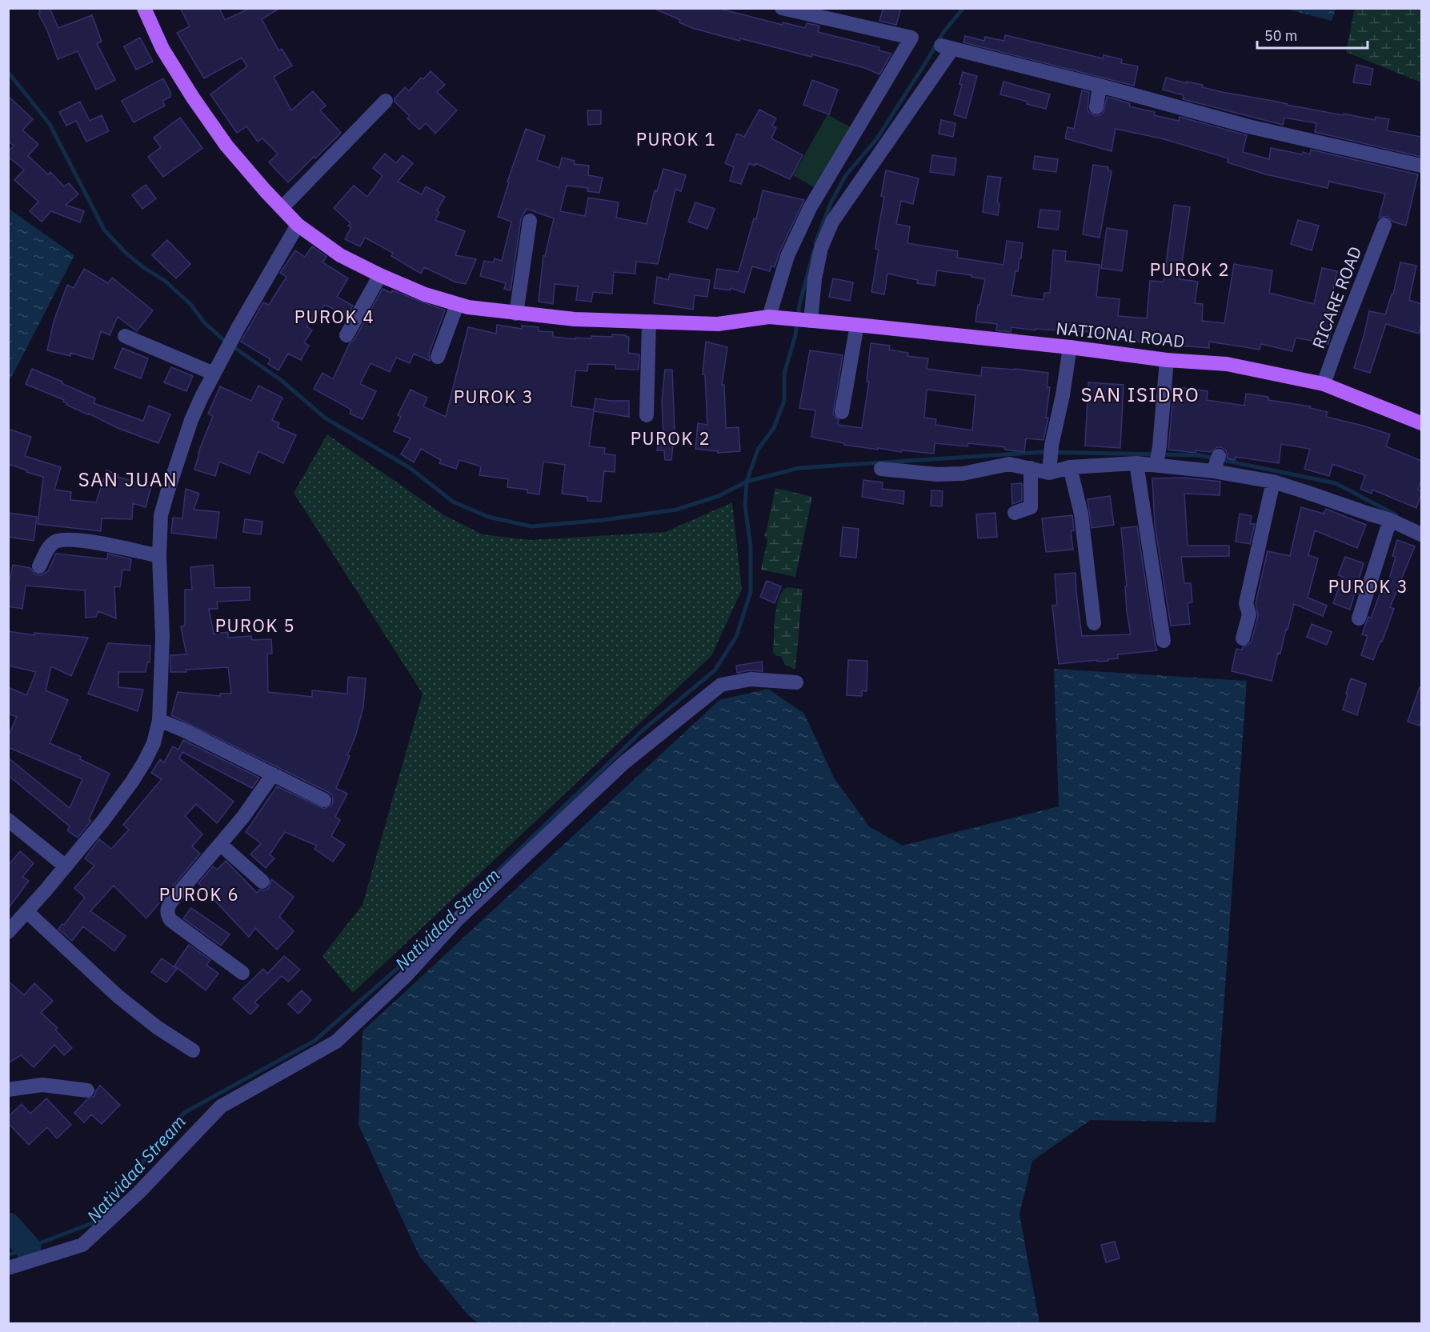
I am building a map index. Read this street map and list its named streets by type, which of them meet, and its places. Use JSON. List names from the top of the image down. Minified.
{"streets":{"main road":["NATIONAL ROAD"],"street":["RICARE ROAD"]},"crossings":[["RICARE ROAD","NATIONAL ROAD"]],"districts":["PUROK 1","PUROK 2","PUROK 4","SAN ISIDRO","PUROK 3","PUROK 2","SAN JUAN","PUROK 3","PUROK 5","PUROK 6"],"water":["Natividad Stream"],"scale_bar":"50 m"}
